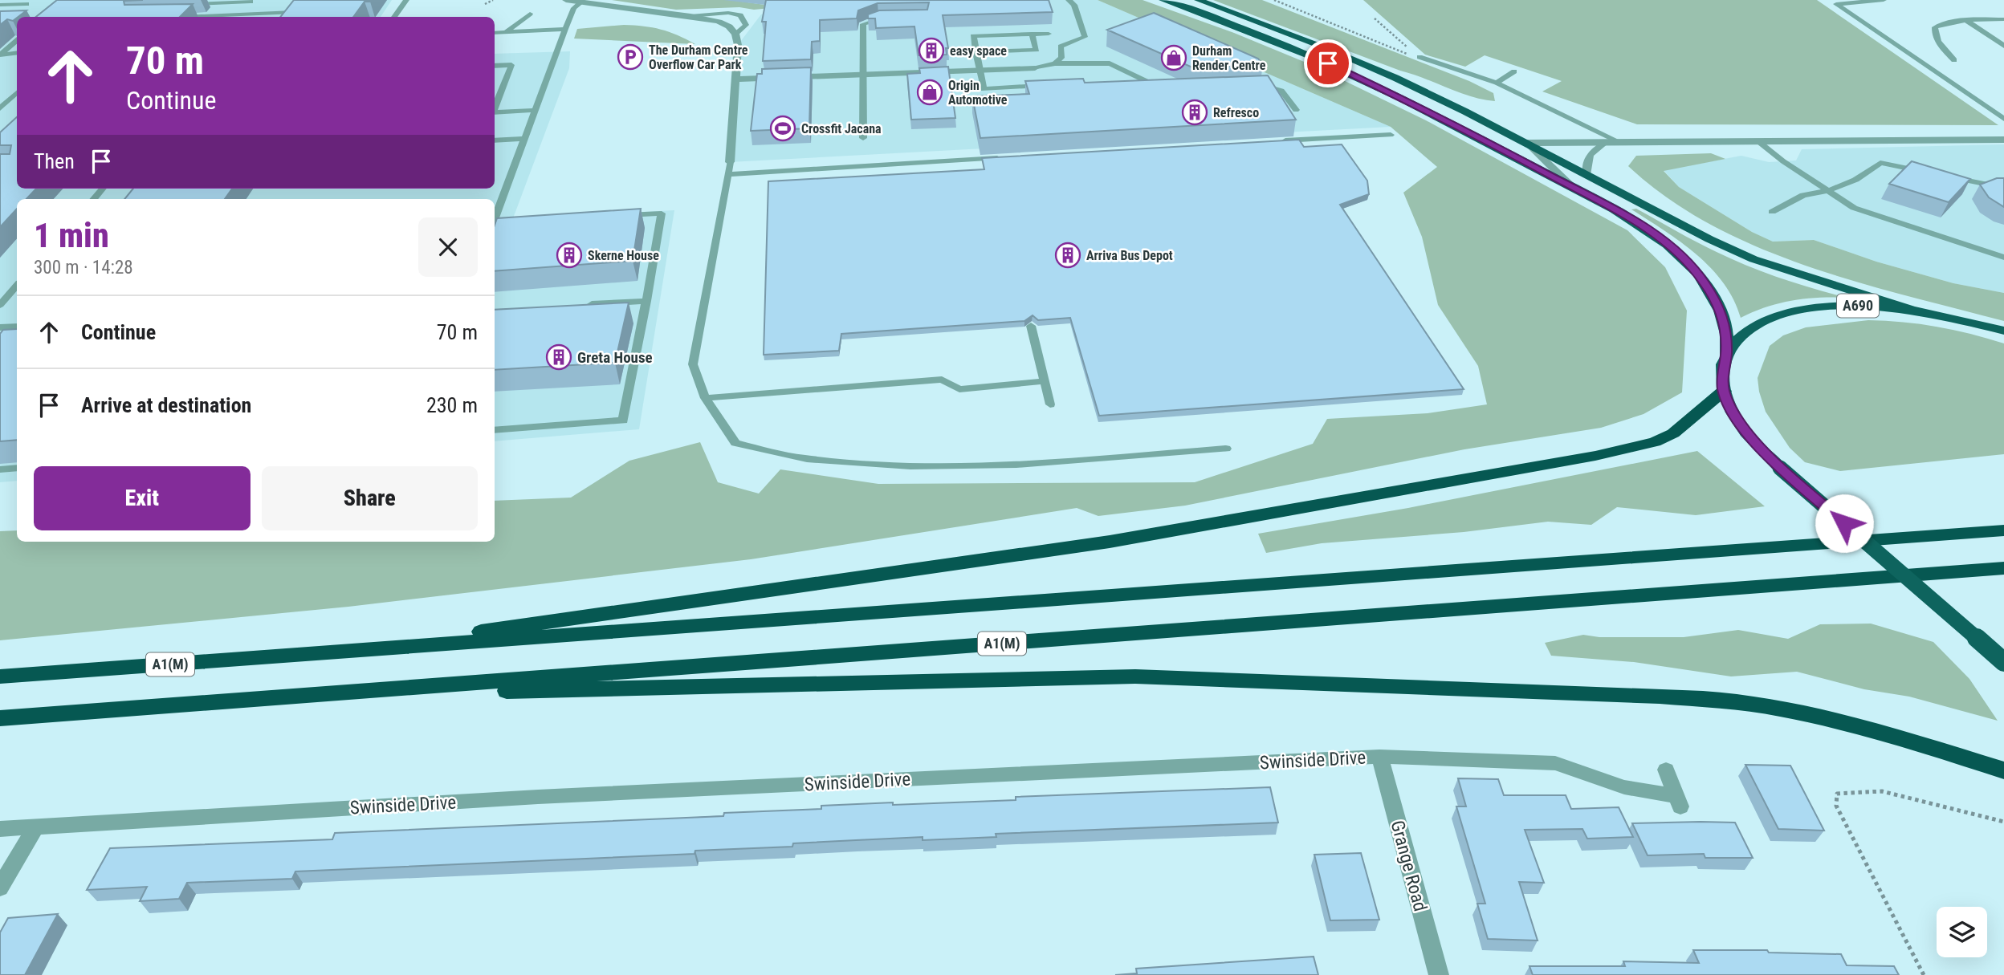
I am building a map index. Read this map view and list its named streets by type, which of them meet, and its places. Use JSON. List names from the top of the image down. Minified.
{"streets":{"highway":["A690","A1(M)"],"street":["Swinside Drive","Grange Road"]},"crossings":[["Swinside Drive","Grange Road"]],"places":{"building":["easy space","Refresco","Skerne House","Arriva Bus Depot","Greta House"],"parking":["The Durham Centre Overflow Car Park"],"shop":["Durham Render Centre","Origin Automotive"],"sports":["Crossfit Jacana"]},"page":{"turn":["70 m","Continue"],"then":"Then","heading":["1 min","300 m · 14:28"],"list":[{"name":"Continue","value":"70 m"},{"name":"Arrive at destination","value":"230 m"}],"buttons":["Exit","Share"]}}
